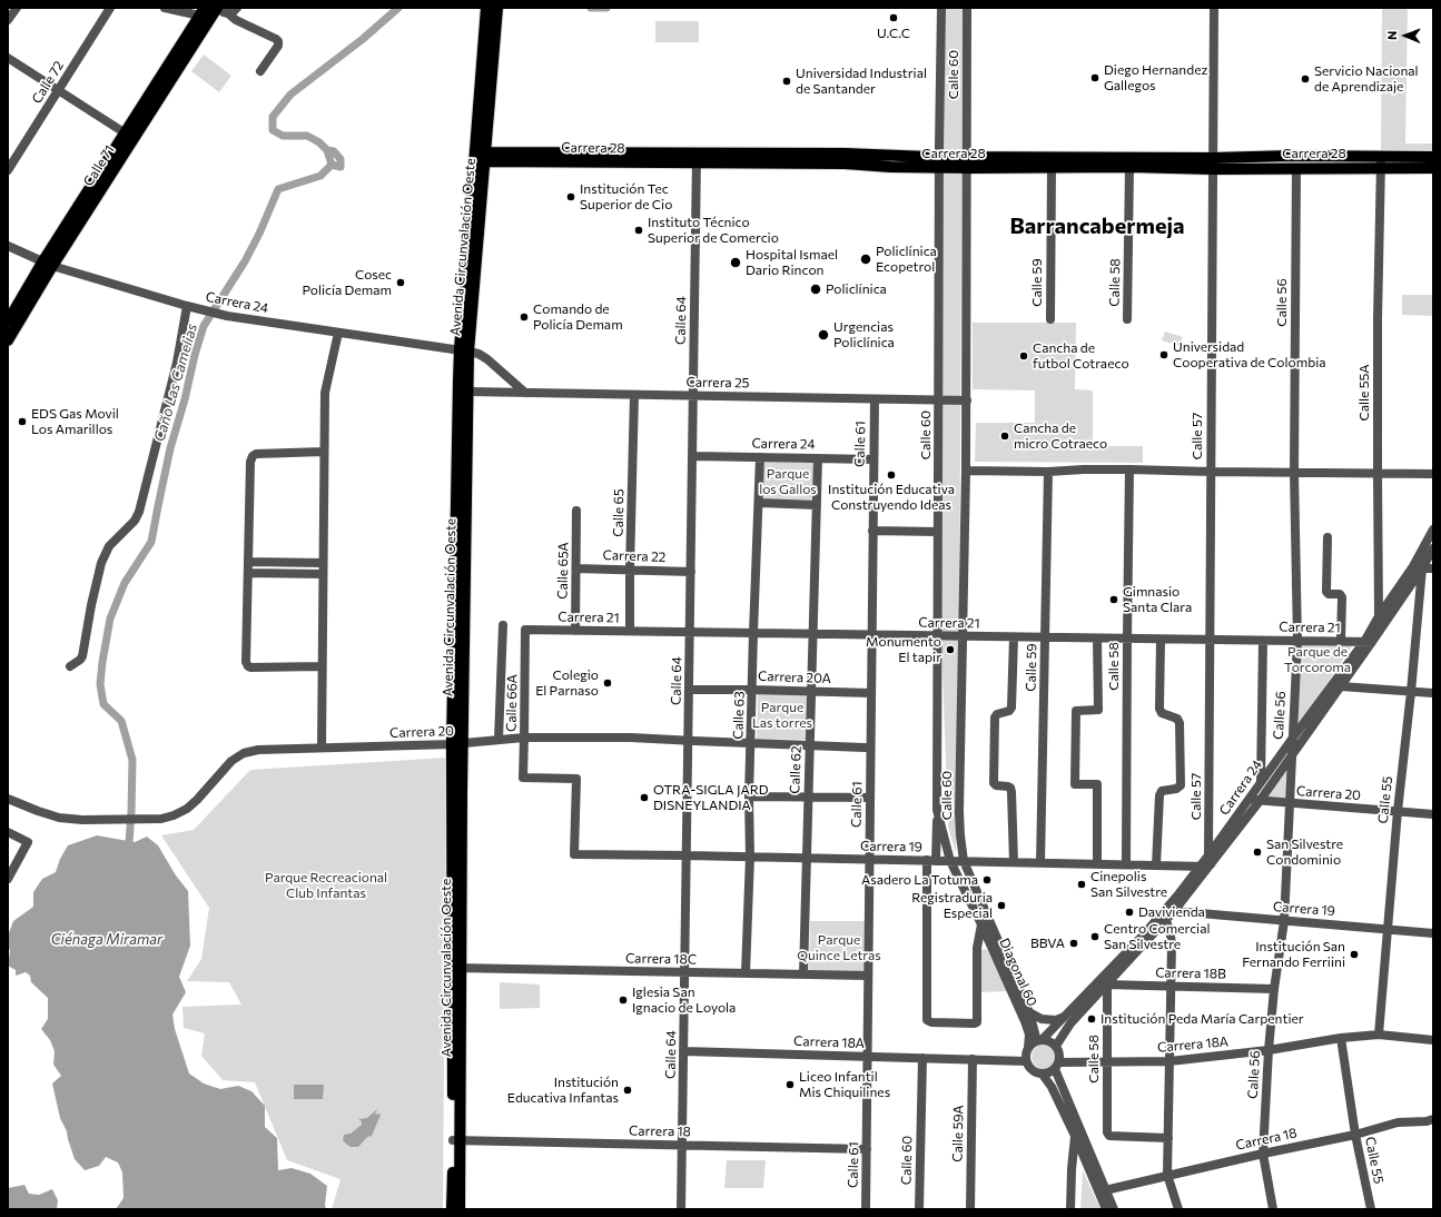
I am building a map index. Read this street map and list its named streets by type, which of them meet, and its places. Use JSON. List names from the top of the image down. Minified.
{"streets":{"main road":["Carrera 28","Calle 71","Avenida Circunvalación Oeste"],"street":["Calle 60","Calle 72","Calle 59","Calle 58","Carrera 24","Calle 56","Calle 64","Carrera 25","Calle 55A","Calle 57","Calle 61","Calle 65","Carrera 22","Calle 65A","Carrera 21","Carrera 20A","Calle 66A","Calle 63","Carrera 20","Calle 62","Calle 55","Carrera 19","Carrera 18C","Diagonal 60","Carrera 18B","Carrera 18A","Carrera 18","Calle 59A"]},"crossings":[["Calle 60","Carrera 28"],["Calle 60","Carrera 25"],["Calle 60","Carrera 21"],["Calle 60","Carrera 19"],["Calle 60","Diagonal 60"],["Calle 60","Carrera 18A"],["Carrera 28","Avenida Circunvalación Oeste"],["Carrera 28","Calle 59"],["Carrera 28","Calle 58"],["Carrera 28","Calle 56"],["Carrera 28","Calle 64"],["Carrera 28","Calle 55A"],["Carrera 28","Calle 57"],["Calle 71","Carrera 24"],["Avenida Circunvalación Oeste","Carrera 24"],["Avenida Circunvalación Oeste","Carrera 25"],["Avenida Circunvalación Oeste","Carrera 20"],["Avenida Circunvalación Oeste","Carrera 18C"],["Avenida Circunvalación Oeste","Carrera 18"],["Calle 59","Carrera 21"],["Calle 59","Carrera 19"],["Calle 58","Carrera 24"],["Calle 58","Carrera 21"],["Calle 58","Carrera 19"],["Calle 58","Carrera 18B"],["Calle 58","Carrera 18A"],["Carrera 24","Calle 56"],["Carrera 24","Calle 64"],["Carrera 24","Carrera 25"],["Carrera 24","Calle 55A"],["Carrera 24","Calle 57"],["Carrera 24","Calle 61"],["Carrera 24","Carrera 21"],["Carrera 24","Calle 63"],["Carrera 24","Carrera 20"],["Carrera 24","Calle 62"],["Carrera 24","Calle 55"],["Carrera 24","Carrera 19"],["Carrera 24","Diagonal 60"],["Carrera 24","Carrera 18B"],["Carrera 24","Carrera 18A"],["Calle 56","Carrera 21"],["Calle 56","Carrera 20"],["Calle 56","Carrera 19"],["Calle 56","Carrera 18B"],["Calle 56","Carrera 18A"],["Calle 56","Carrera 18"],["Calle 64","Carrera 25"],["Calle 64","Carrera 22"],["Calle 64","Carrera 21"],["Calle 64","Carrera 20A"],["Calle 64","Carrera 20"],["Calle 64","Carrera 19"],["Calle 64","Carrera 18C"],["Calle 64","Carrera 18A"],["Calle 64","Carrera 18"],["Carrera 25","Calle 61"],["Carrera 25","Calle 65"],["Calle 57","Carrera 21"],["Calle 57","Carrera 19"],["Calle 61","Carrera 21"],["Calle 61","Carrera 20A"],["Calle 61","Carrera 19"],["Calle 61","Carrera 18C"],["Calle 61","Carrera 18A"],["Calle 61","Carrera 18"],["Calle 65","Carrera 22"],["Calle 65","Carrera 21"],["Carrera 22","Calle 65A"],["Calle 65A","Carrera 21"],["Carrera 21","Calle 66A"],["Carrera 21","Calle 63"],["Carrera 21","Calle 62"],["Carrera 20A","Calle 63"],["Carrera 20A","Calle 62"],["Calle 66A","Carrera 20"],["Calle 66A","Carrera 19"],["Calle 63","Carrera 20"],["Calle 63","Carrera 19"],["Calle 63","Carrera 18C"],["Carrera 20","Calle 62"],["Carrera 20","Calle 55"],["Calle 62","Carrera 19"],["Calle 62","Carrera 18C"],["Calle 55","Carrera 19"],["Calle 55","Carrera 18A"],["Calle 55","Carrera 18"],["Carrera 19","Diagonal 60"],["Diagonal 60","Carrera 18A"],["Carrera 18A","Calle 59A"]],"districts":["Barrancabermeja"],"water":["Caño Las Camelias","Ciénaga Miramar"],"parks":["Parque los Gallos","Parque de Torcoroma","Parque Las torres","Parque Recreacional Club Infantas","Parque Quince Letras"],"places":["U.C.C","Diego Hernandez Gallegos","Servicio Nacional de Aprendizaje","Universidad Industrial de Santander","Institución Tec Superior de Cio","Instituto Técnico Superior de Comercio","Policlínica Ecopetrol","Hospital Ismael Dario Rincon","Cosec Policía Demam","Policlínica","Comando de Policía Demam","Urgencias Policlínica","Universidad Cooperativa de Colombia","Cancha de futbol Cotraeco","EDS Gas Movil Los Amarillos","Cancha de micro Cotraeco","Institución Educativa Construyendo Ideas","Gimnasio Santa Clara","Monumento El tapir","Colegio El Parnaso","OTRA-SIGLA JARD DISNEYLANDIA","San Silvestre Condominio","Asadero La Totuma","Cinepolis San Silvestre","Registraduria Especial","Davivienda","Centro Comercial San Silvestre","BBVA","Institución San Fernando Ferriini","Iglesia San Ignacio de Loyola","Institución Peda María Carpentier","Liceo Infantil Mis Chiquilines","Institución Educativa Infantas"],"north":"left"}
